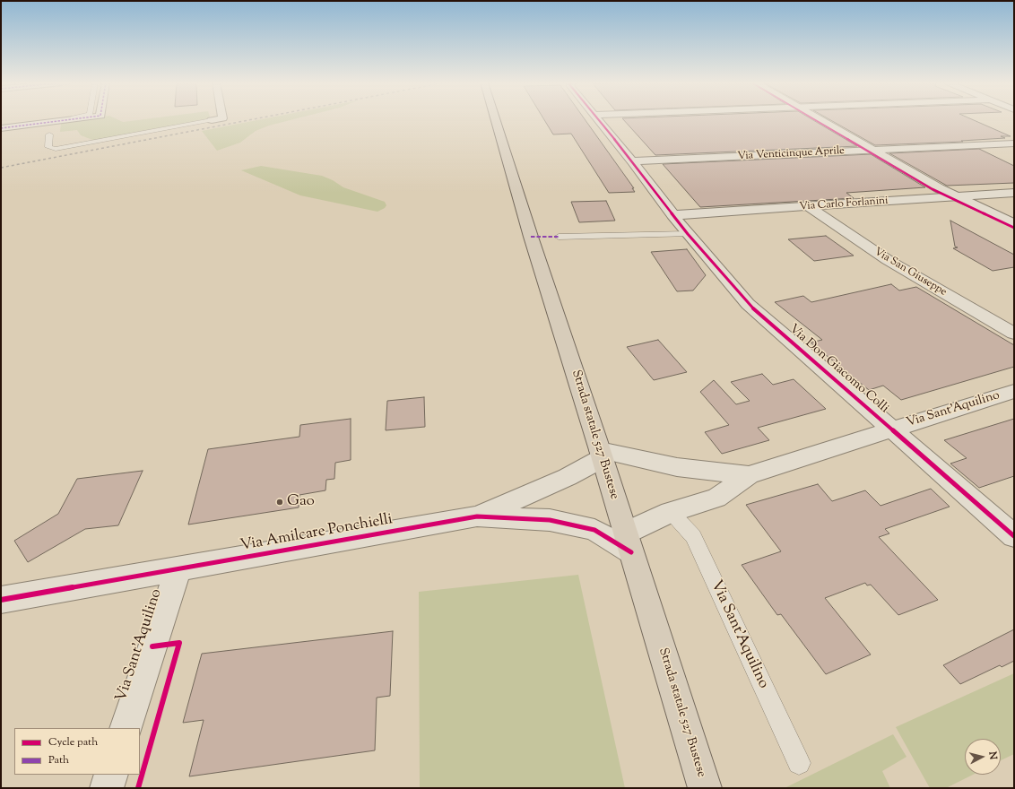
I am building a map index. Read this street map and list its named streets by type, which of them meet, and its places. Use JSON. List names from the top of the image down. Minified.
{"streets":{"main road":["Strada statale 527 Bustese"],"street":["Via Venticinque Aprile","Via Carlo Forlanini","Via San Giuseppe","Via Don Giacomo Colli","Via Sant'Aquilino","Via Amilcare Ponchielli"]},"crossings":[["Via Venticinque Aprile","Via Don Giacomo Colli"],["Via Carlo Forlanini","Via San Giuseppe"],["Via Carlo Forlanini","Via Don Giacomo Colli"],["Via Don Giacomo Colli","Via Sant'Aquilino"],["Via Sant'Aquilino","Strada statale 527 Bustese"],["Via Sant'Aquilino","Via Amilcare Ponchielli"],["Strada statale 527 Bustese","Via Amilcare Ponchielli"]],"places":["Gao"],"legend":["Cycle path","Path"],"north":"right"}
